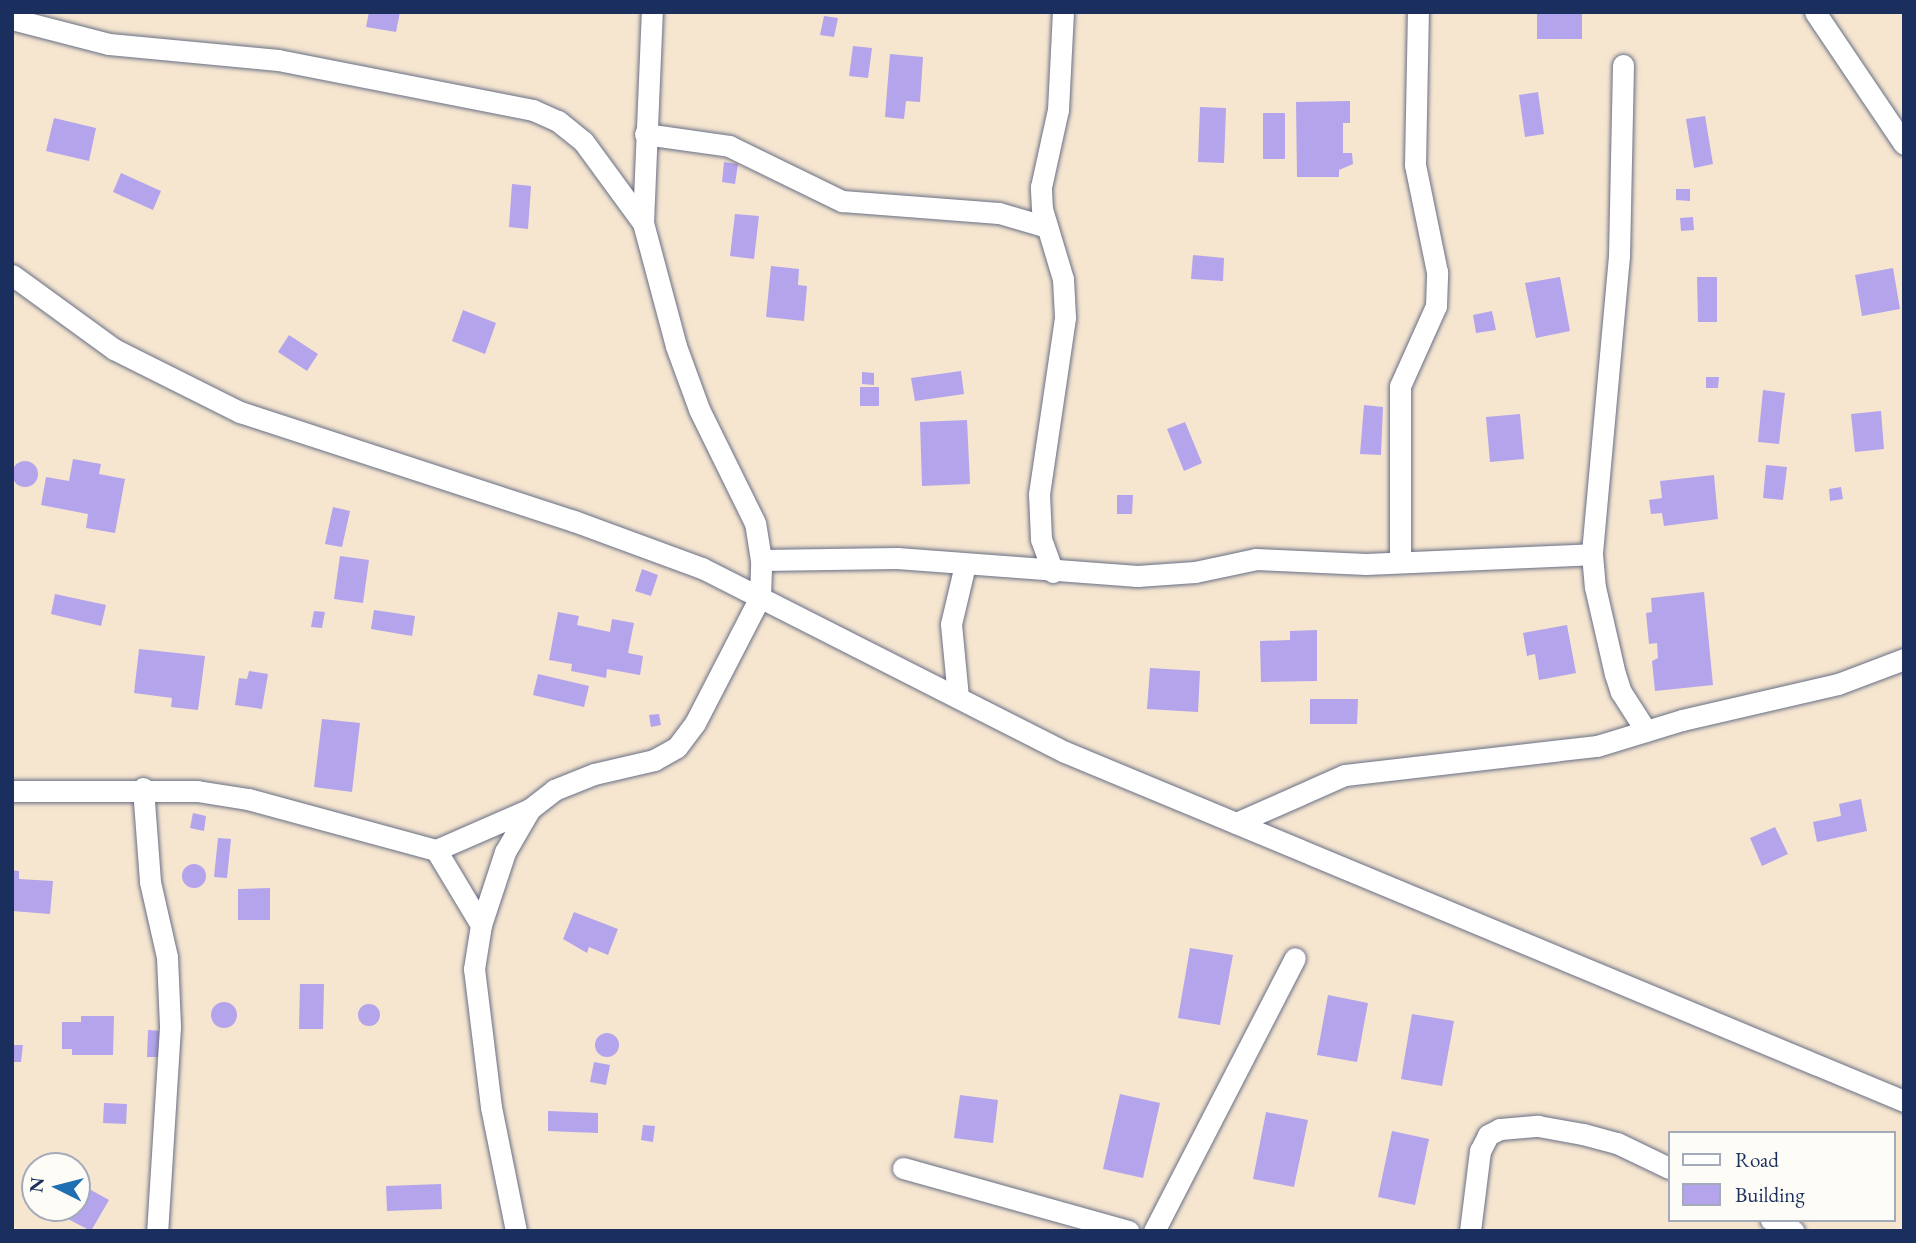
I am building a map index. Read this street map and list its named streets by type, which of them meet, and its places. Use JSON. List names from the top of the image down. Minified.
{"legend":["Road","Building"],"north":"left"}
